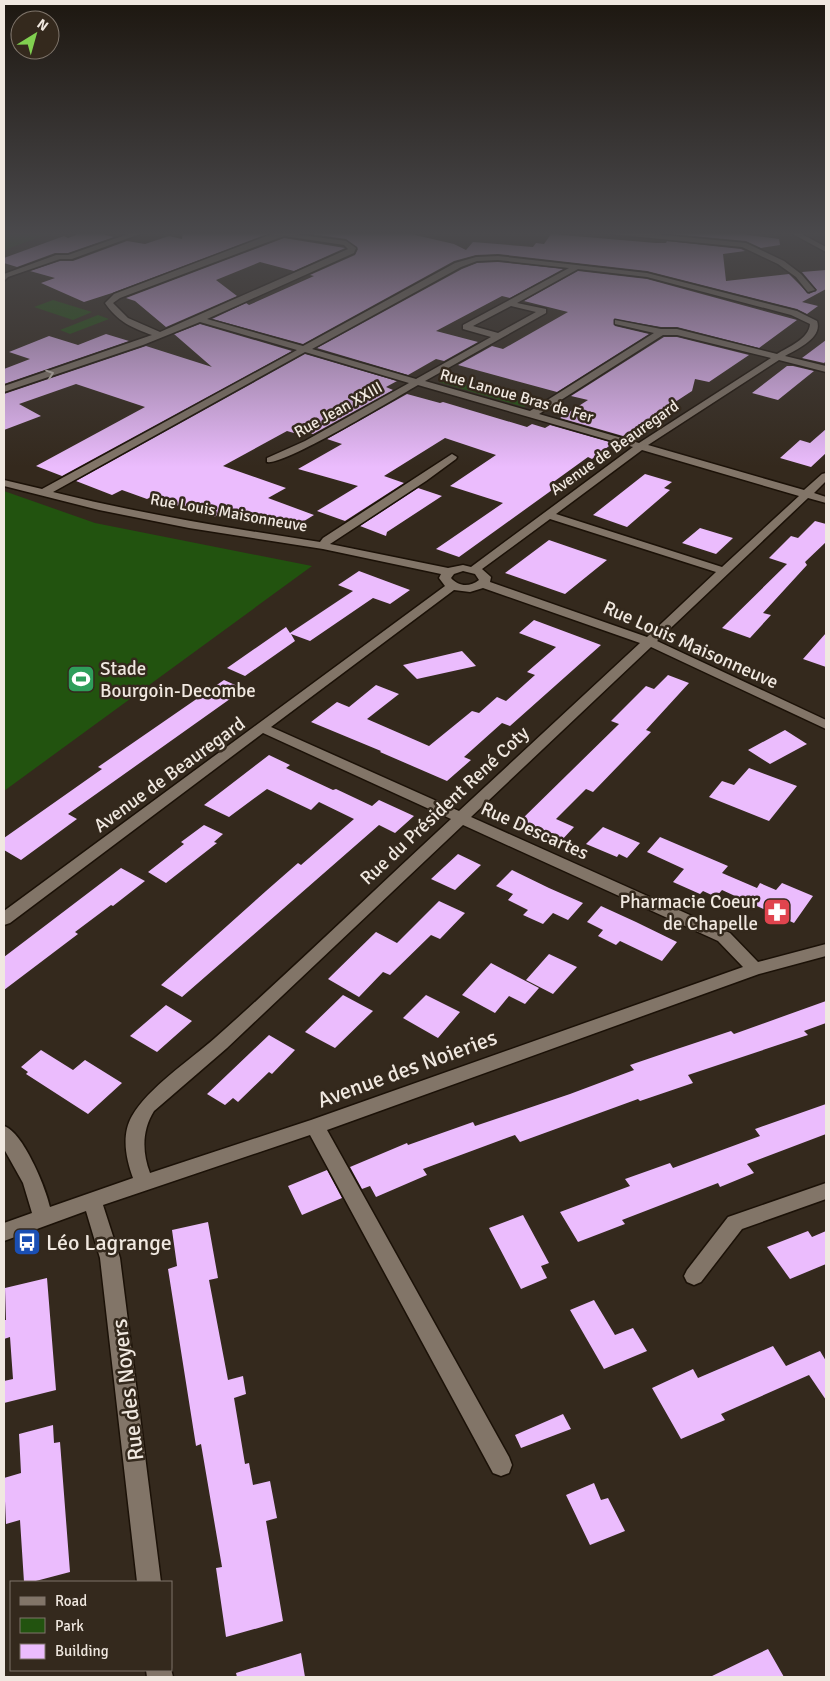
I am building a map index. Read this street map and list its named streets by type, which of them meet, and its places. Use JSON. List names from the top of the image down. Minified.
{"streets":{"street":["Rue Lanoue Bras de Fer","Rue Jean XXIII","Avenue de Beauregard","Rue Louis Maisonneuve","Rue du Président René Coty","Rue Descartes","Avenue des Noieries","Rue des Noyers"]},"crossings":[["Rue Lanoue Bras de Fer","Rue Jean XXIII"],["Rue Lanoue Bras de Fer","Avenue de Beauregard"],["Rue Lanoue Bras de Fer","Rue du Président René Coty"],["Avenue de Beauregard","Rue Louis Maisonneuve"],["Avenue de Beauregard","Rue Descartes"],["Rue Louis Maisonneuve","Rue du Président René Coty"],["Rue du Président René Coty","Rue Descartes"],["Rue du Président René Coty","Avenue des Noieries"],["Rue Descartes","Avenue des Noieries"],["Avenue des Noieries","Rue des Noyers"]],"places":{"sports":["Stade Bourgoin-Decombe"],"pharmacy":["Pharmacie Coeur de Chapelle"],"bus stop":["Léo Lagrange"]},"legend":["Road","Park","Building"],"north":"top right"}
